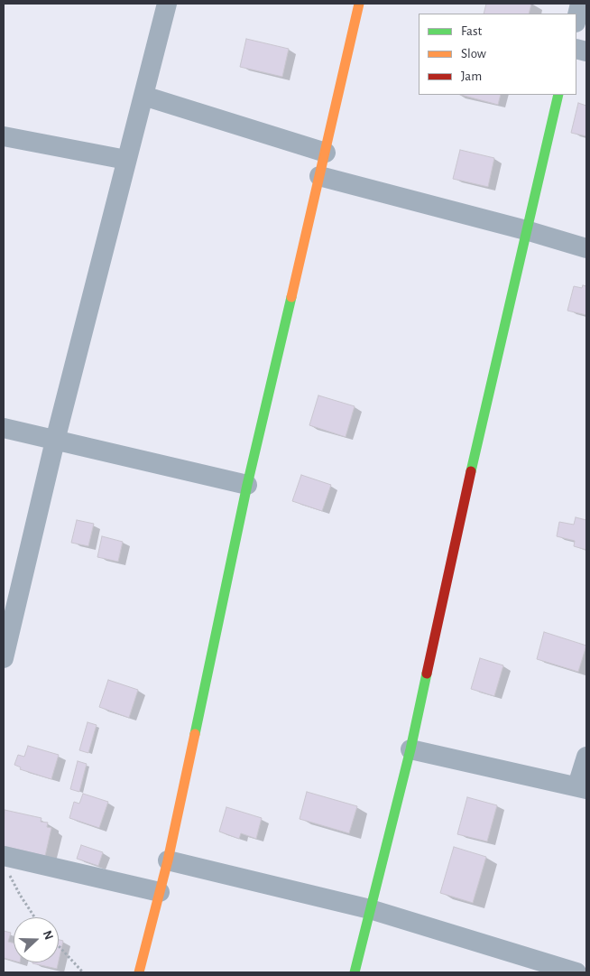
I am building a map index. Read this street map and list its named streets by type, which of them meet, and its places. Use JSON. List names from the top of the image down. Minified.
{"legend":["Fast","Slow","Jam"],"north":"right"}
